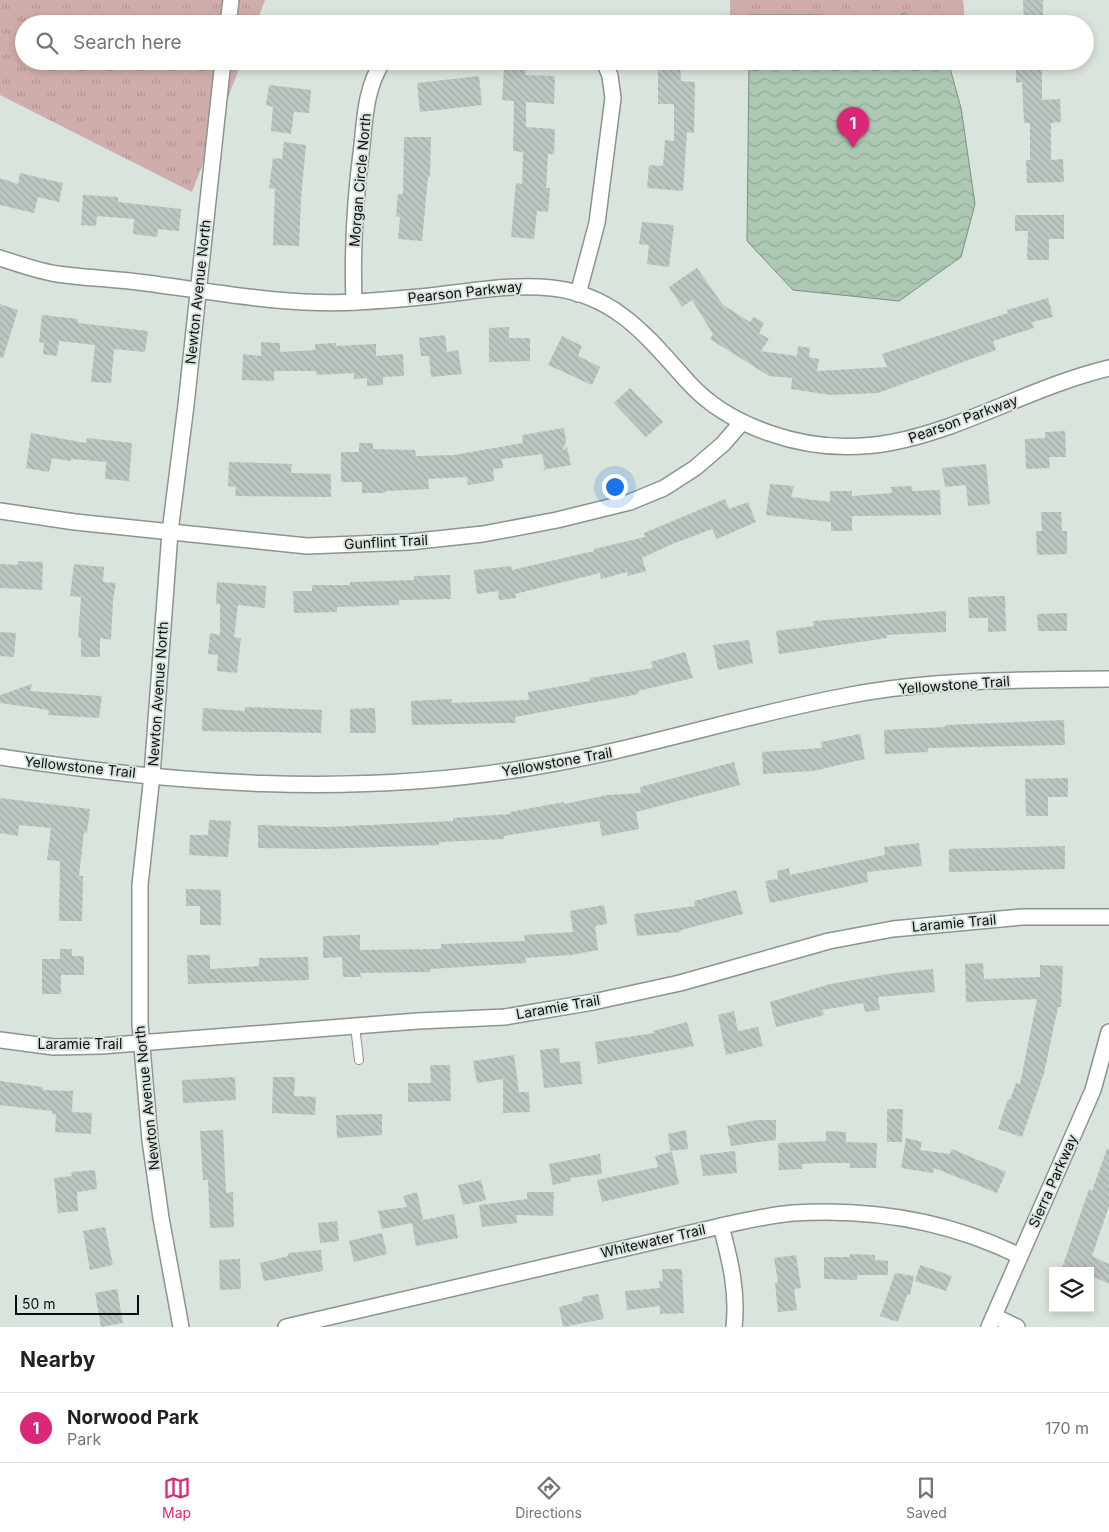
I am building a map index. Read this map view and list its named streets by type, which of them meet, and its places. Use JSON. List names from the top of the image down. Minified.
{"streets":{"street":["Morgan Circle North","Newton Avenue North","Pearson Parkway","Gunflint Trail","Yellowstone Trail","Laramie Trail","Sierra Parkway","Whitewater Trail"]},"crossings":[["Morgan Circle North","Pearson Parkway"],["Newton Avenue North","Pearson Parkway"],["Newton Avenue North","Gunflint Trail"],["Newton Avenue North","Yellowstone Trail"],["Newton Avenue North","Laramie Trail"],["Pearson Parkway","Gunflint Trail"],["Sierra Parkway","Whitewater Trail"]],"scale_bar":"50 m","page":{"search":"Search here","pins":"1","scale":"50 m","heading":"Nearby","list":[{"mark":"1","name":"Norwood Park","note":"Park","value":"170 m"}],"nav":["Map","Directions","Saved"]}}
